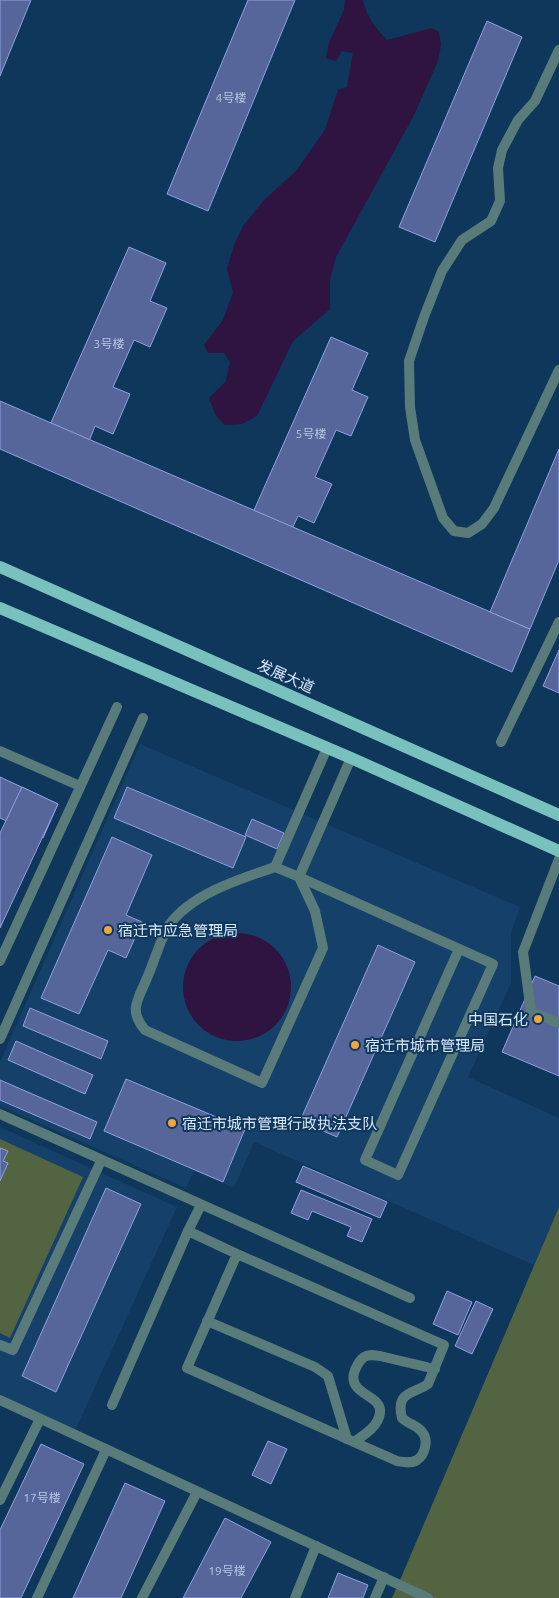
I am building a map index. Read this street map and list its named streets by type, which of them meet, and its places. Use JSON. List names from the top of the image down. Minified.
{"streets":{"main road":["发展大道"]},"places":["宿迁市应急管理局","中国石化","宿迁市城市管理局","宿迁市城市管理行政执法支队"],"house_numbers":["4号楼","3号楼","5号楼","17号楼","19号楼"]}
